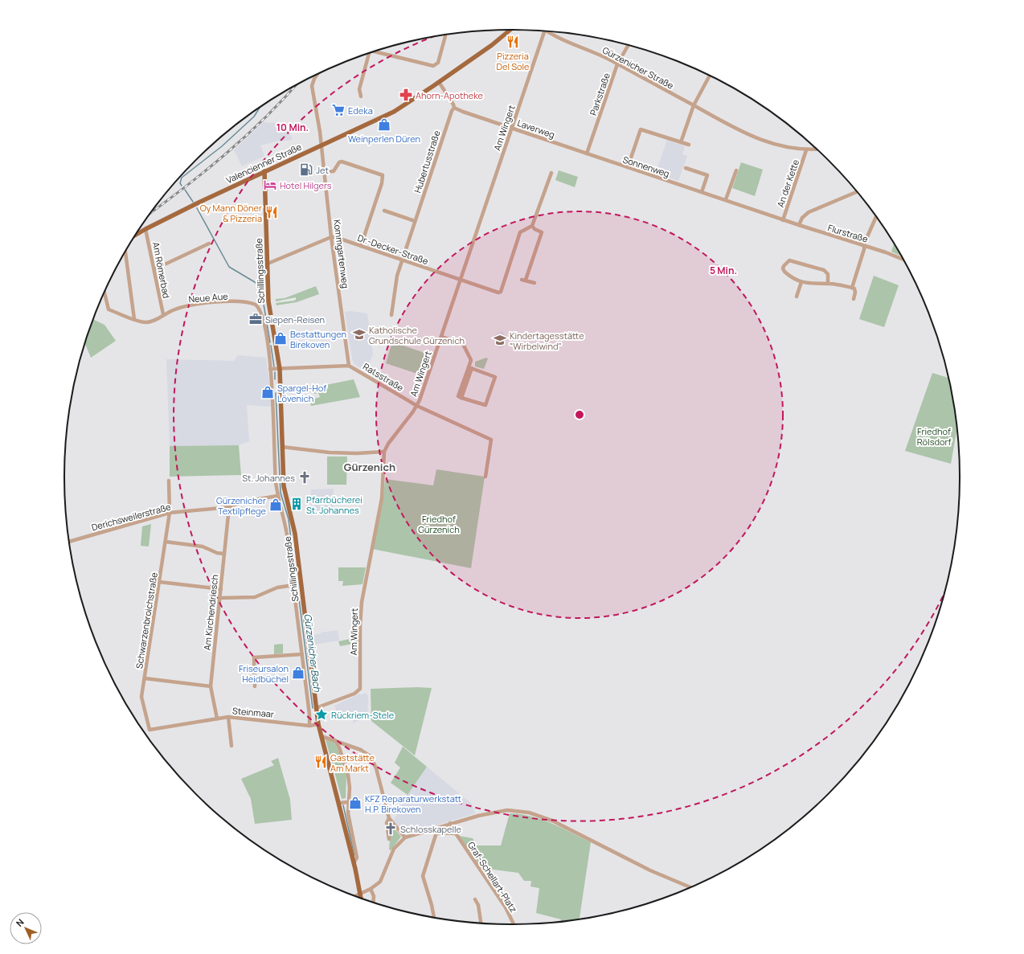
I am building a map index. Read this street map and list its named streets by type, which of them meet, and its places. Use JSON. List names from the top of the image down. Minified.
{"streets":{"main road":["Valencienner Straße","Schillingsstraße"],"street":["Gürzenicher Straße","Parkstraße","Am Wingert","Laverweg","Hubertusstraße","Sonnenweg","An der Kette","Flurstraße","Dr.-Decker-Straße","Kommgartenweg","Am Römerbad","Neue Aue","Ratsstraße","Derichsweilerstraße","Am Kirchendriesch","Schwarzenbroichstraße","Steinmaar","Graf-Schellart-Platz"]},"crossings":[["Gürzenicher Straße","Parkstraße"],["Gürzenicher Straße","An der Kette"],["Parkstraße","Laverweg"],["Parkstraße","Sonnenweg"],["Am Wingert","Laverweg"],["Am Wingert","Dr.-Decker-Straße"],["Am Wingert","Schillingsstraße"],["Am Wingert","Ratsstraße"],["Laverweg","Hubertusstraße"],["Laverweg","Sonnenweg"],["Hubertusstraße","Dr.-Decker-Straße"],["Valencienner Straße","Kommgartenweg"],["Valencienner Straße","Am Römerbad"],["Valencienner Straße","Schillingsstraße"],["Sonnenweg","An der Kette"],["Sonnenweg","Flurstraße"],["An der Kette","Flurstraße"],["Dr.-Decker-Straße","Kommgartenweg"],["Kommgartenweg","Ratsstraße"],["Am Römerbad","Neue Aue"],["Schillingsstraße","Neue Aue"],["Schillingsstraße","Ratsstraße"],["Schillingsstraße","Derichsweilerstraße"],["Schillingsstraße","Steinmaar"],["Derichsweilerstraße","Am Kirchendriesch"],["Derichsweilerstraße","Schwarzenbroichstraße"],["Am Kirchendriesch","Steinmaar"],["Schwarzenbroichstraße","Steinmaar"]],"districts":["Gürzenich"],"water":["Gürzenicher Bach"],"parks":["Friedhof Rölsdorf","Friedhof Gürzenich"],"places":{"restaurant":["Pizzeria Del Sole","Oy Mann Döner & Pizzeria","Gaststätte Am Markt"],"pharmacy":["Ahorn-Apotheke"],"supermarket":["Edeka"],"shop":["Weinperlen Düren","Bestattungen Birekoven","Spargel-Hof Lövenich","Gürzenicher Textilpflege","Friseursalon Heidbüchel","KFZ Reparaturwerkstatt H.P. Birekoven"],"fuel station":["Jet"],"hotel":["Hotel Hilgers"],"office":["Siepen-Reisen"],"school or university":["Katholische Grundschule Gürzenich","Kindertagesstätte \"Wirbelwind\""],"church":["St. Johannes","Schlosskapelle"],"building":["Pfarrbücherei St. Johannes"],"place":["Rückriem-Stele"]},"north":"top left","rings":["10 Min.","5 Min."]}
